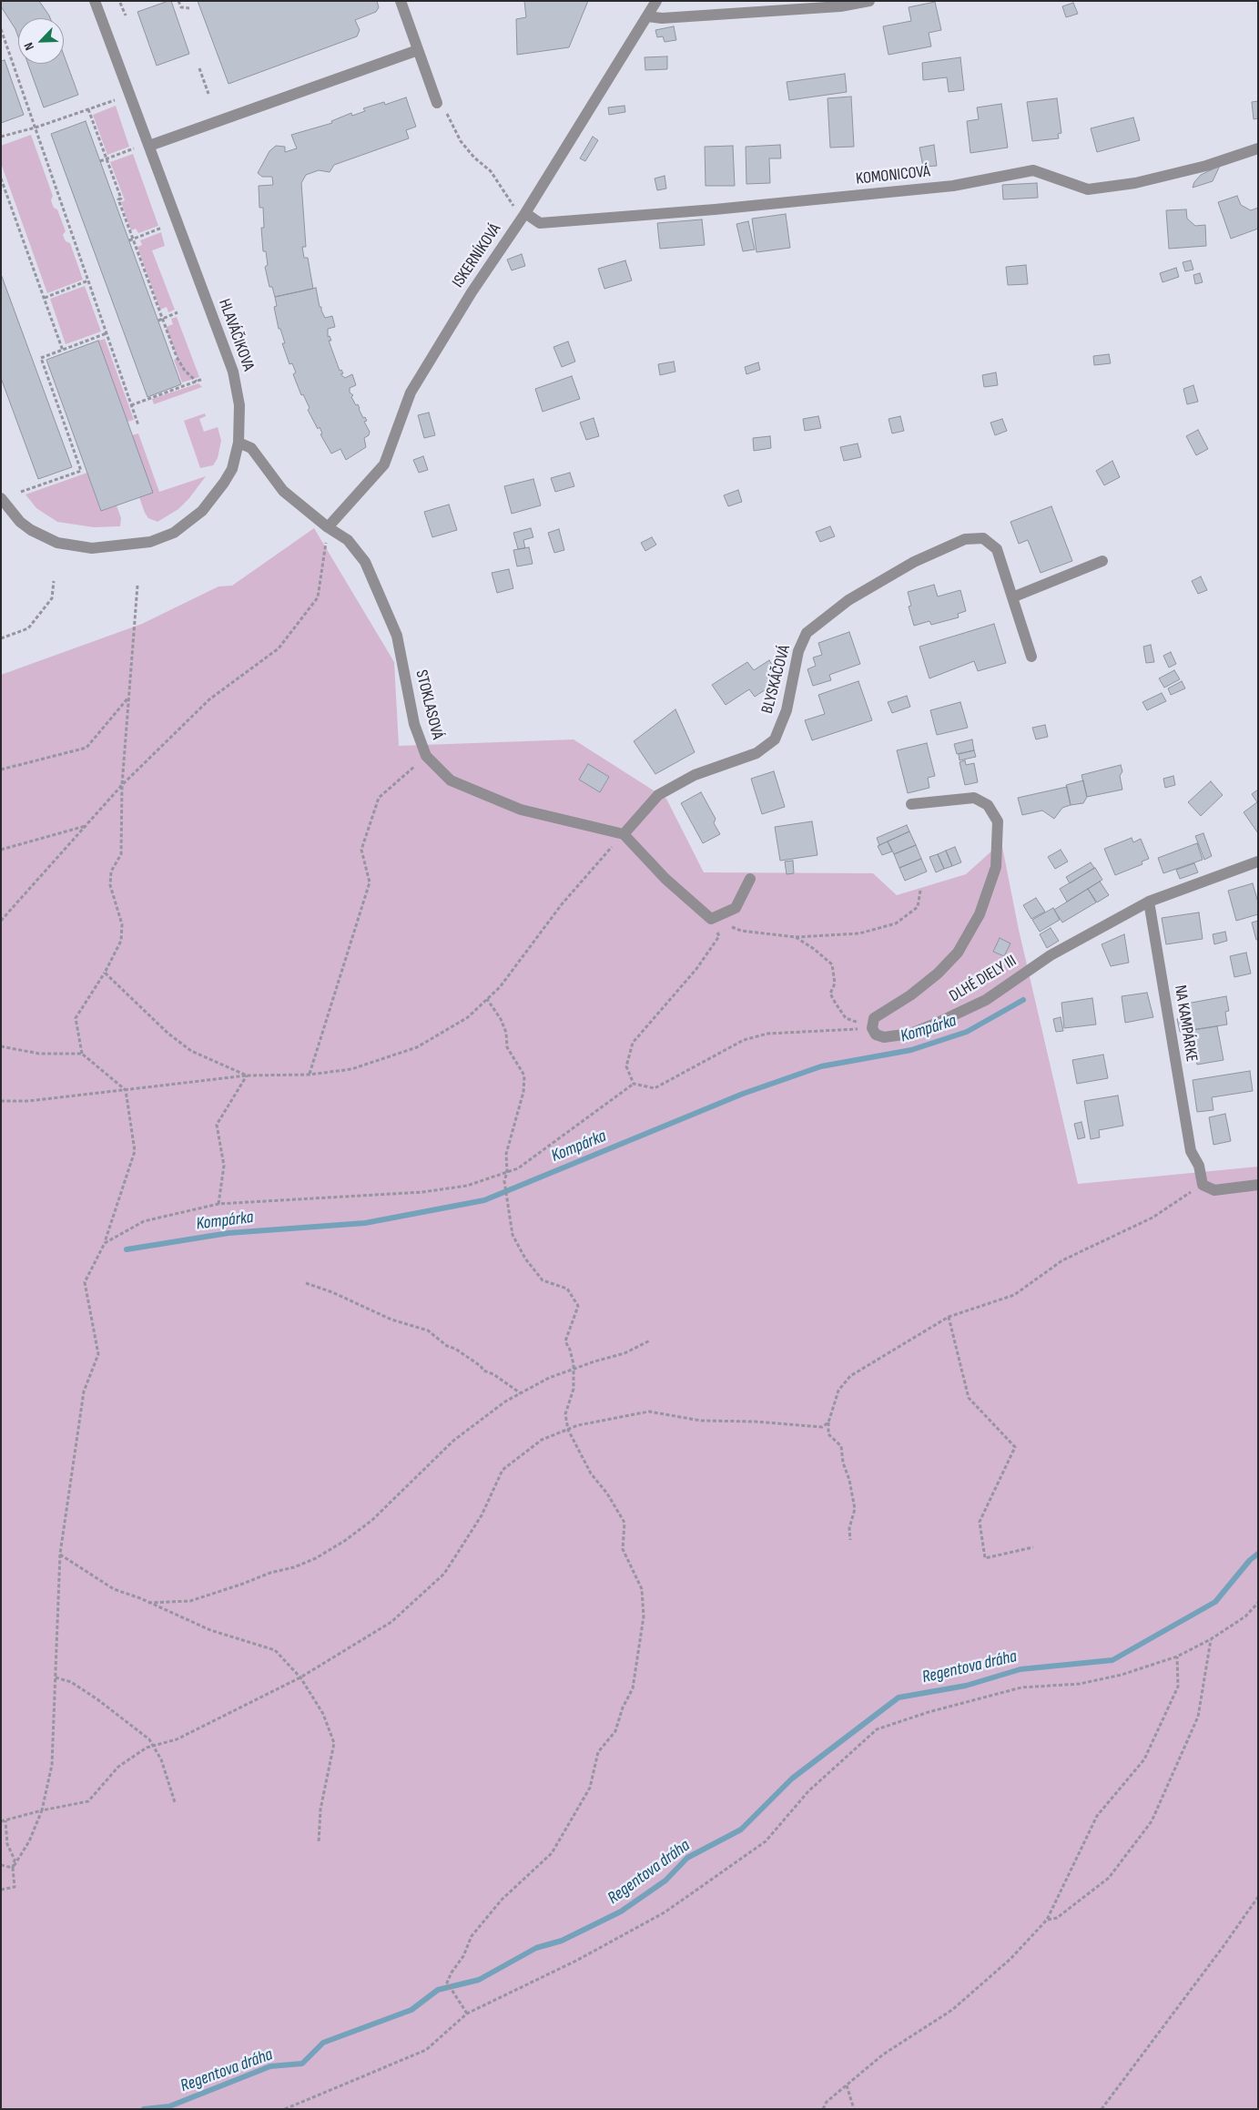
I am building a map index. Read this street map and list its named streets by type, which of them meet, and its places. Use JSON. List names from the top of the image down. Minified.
{"streets":{"street":["KOMONICOVÁ","ISKERNÍKOVÁ","HLAVÁČIKOVA","BLYSKÁČOVÁ","STOKLASOVÁ","DLHÉ DIELY III","NA KAMPÁRKE"]},"crossings":[["KOMONICOVÁ","ISKERNÍKOVÁ"],["ISKERNÍKOVÁ","STOKLASOVÁ"],["HLAVÁČIKOVA","STOKLASOVÁ"],["BLYSKÁČOVÁ","STOKLASOVÁ"],["DLHÉ DIELY III","NA KAMPÁRKE"]],"water":["Kompárka","Regentova dráha"],"north":"bottom left"}
